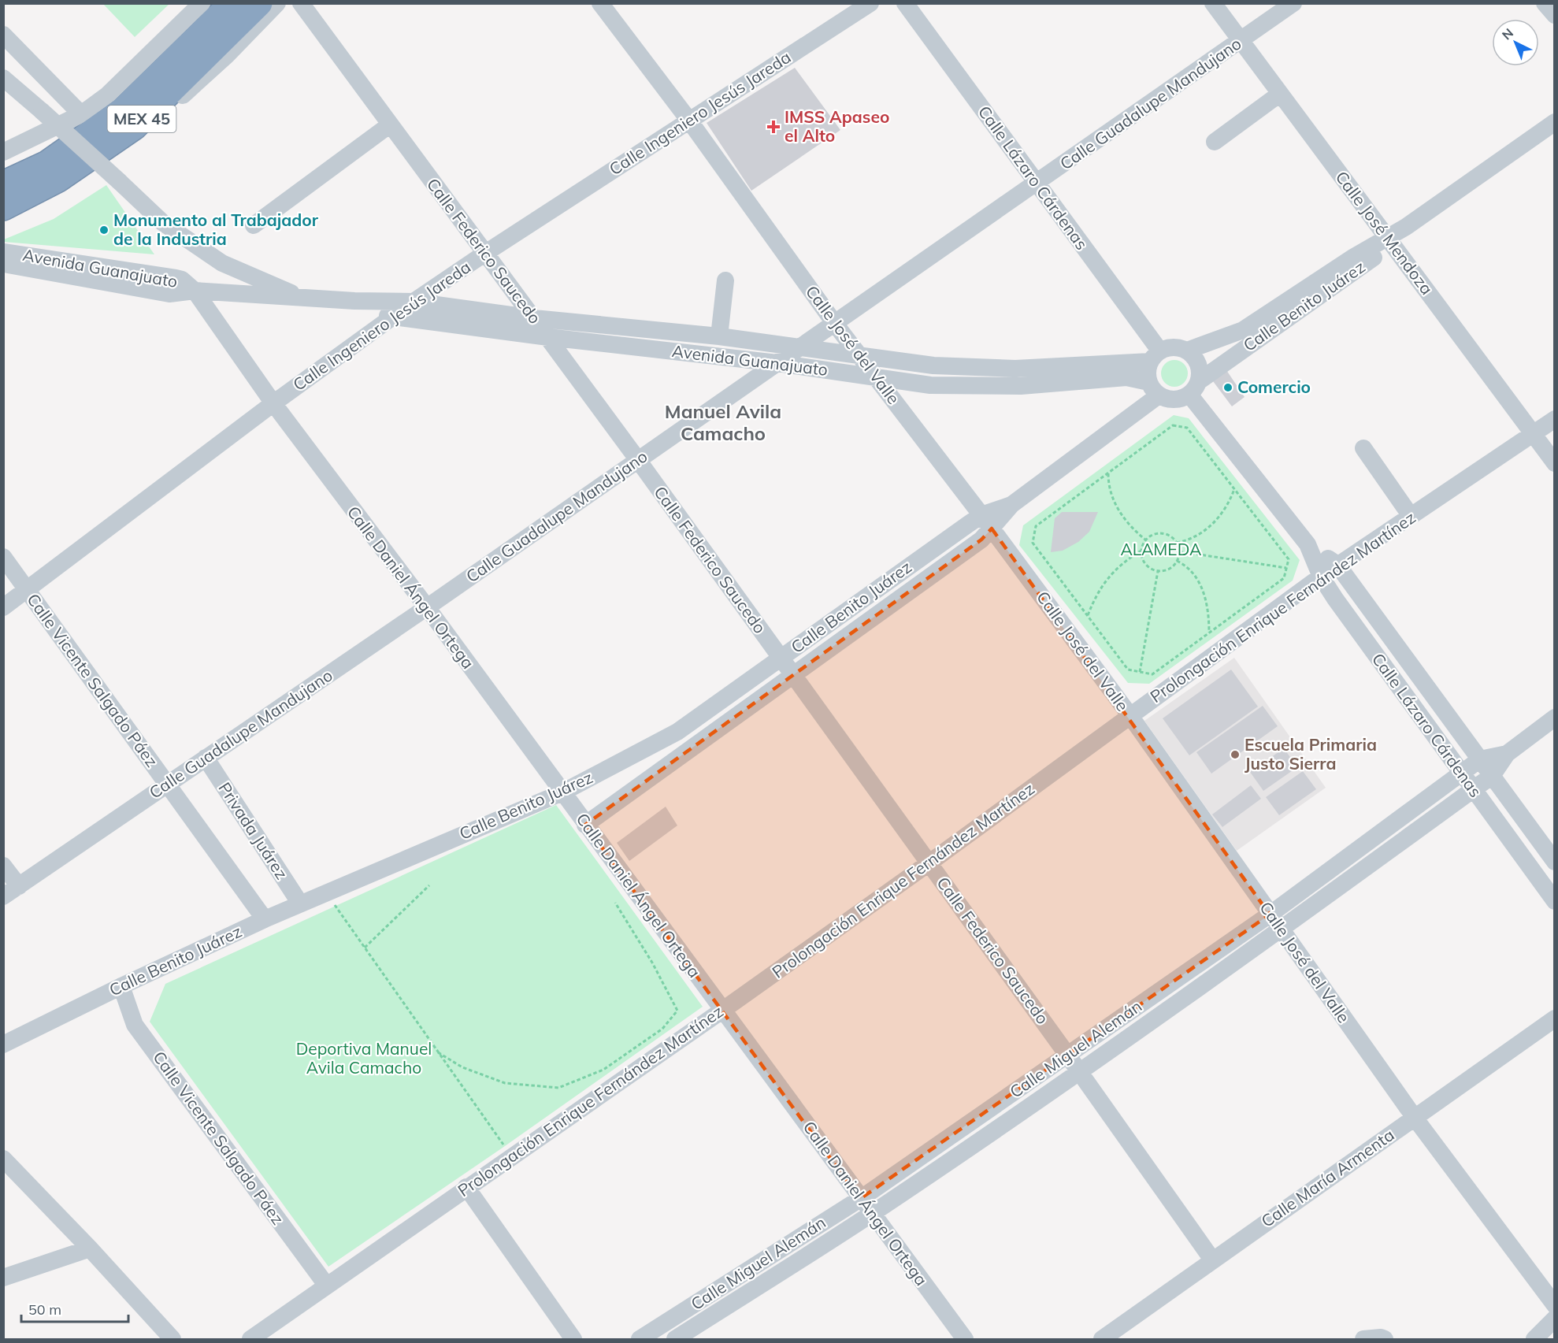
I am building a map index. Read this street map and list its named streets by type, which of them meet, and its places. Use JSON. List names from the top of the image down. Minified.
{"streets":{"highway":["MEX 45"],"street":["Calle Guadalupe Mandujano","Calle Ingeniero Jesús Jareda","Calle Lázaro Cárdenas","Calle José Mendoza","Calle Federico Saucedo","Avenida Guanajuato","Calle Benito Juárez","Calle José del Valle","Calle Daniel Ángel Ortega","Prolongación Enrique Fernández Martínez","Calle Vicente Salgado Páez","Privada Juárez","Calle Miguel Alemán","Calle María Armenta"]},"crossings":[["Calle Guadalupe Mandujano","Calle Lázaro Cárdenas"],["Calle Guadalupe Mandujano","Calle José Mendoza"],["Calle Guadalupe Mandujano","Calle Federico Saucedo"],["Calle Guadalupe Mandujano","Avenida Guanajuato"],["Calle Guadalupe Mandujano","Calle José del Valle"],["Calle Guadalupe Mandujano","Calle Daniel Ángel Ortega"],["Calle Guadalupe Mandujano","Calle Vicente Salgado Páez"],["Calle Guadalupe Mandujano","Privada Juárez"],["Calle Ingeniero Jesús Jareda","Calle Federico Saucedo"],["Calle Ingeniero Jesús Jareda","Avenida Guanajuato"],["Calle Ingeniero Jesús Jareda","Calle José del Valle"],["Calle Ingeniero Jesús Jareda","Calle Daniel Ángel Ortega"],["Calle Ingeniero Jesús Jareda","Calle Vicente Salgado Páez"],["Calle Lázaro Cárdenas","Avenida Guanajuato"],["Calle Lázaro Cárdenas","Calle Benito Juárez"],["Calle Lázaro Cárdenas","Prolongación Enrique Fernández Martínez"],["Calle Lázaro Cárdenas","Calle Miguel Alemán"],["Calle José Mendoza","Calle Benito Juárez"],["Calle José Mendoza","Prolongación Enrique Fernández Martínez"],["Calle Federico Saucedo","Avenida Guanajuato"],["Calle Federico Saucedo","Calle Benito Juárez"],["Calle Federico Saucedo","Prolongación Enrique Fernández Martínez"],["Calle Federico Saucedo","Calle Miguel Alemán"],["Calle Federico Saucedo","Calle María Armenta"],["Avenida Guanajuato","Calle Benito Juárez"],["Avenida Guanajuato","Calle José del Valle"],["Avenida Guanajuato","Calle Daniel Ángel Ortega"],["Calle Benito Juárez","Calle José del Valle"],["Calle Benito Juárez","Calle Daniel Ángel Ortega"],["Calle Benito Juárez","Calle Vicente Salgado Páez"],["Calle Benito Juárez","Privada Juárez"],["Calle José del Valle","Prolongación Enrique Fernández Martínez"],["Calle José del Valle","Calle Miguel Alemán"],["Calle José del Valle","Calle María Armenta"],["Calle Daniel Ángel Ortega","Prolongación Enrique Fernández Martínez"],["Calle Daniel Ángel Ortega","Calle Miguel Alemán"],["Prolongación Enrique Fernández Martínez","Calle Vicente Salgado Páez"]],"districts":["Manuel Avila Camacho"],"parks":["ALAMEDA","Deportiva Manuel Avila Camacho"],"places":{"health":["IMSS Apaseo el Alto"],"other":["Monumento al Trabajador de la Industria","Comercio","Escuela Primaria Justo Sierra"]},"scale_bar":"50 m","north":"top left"}
